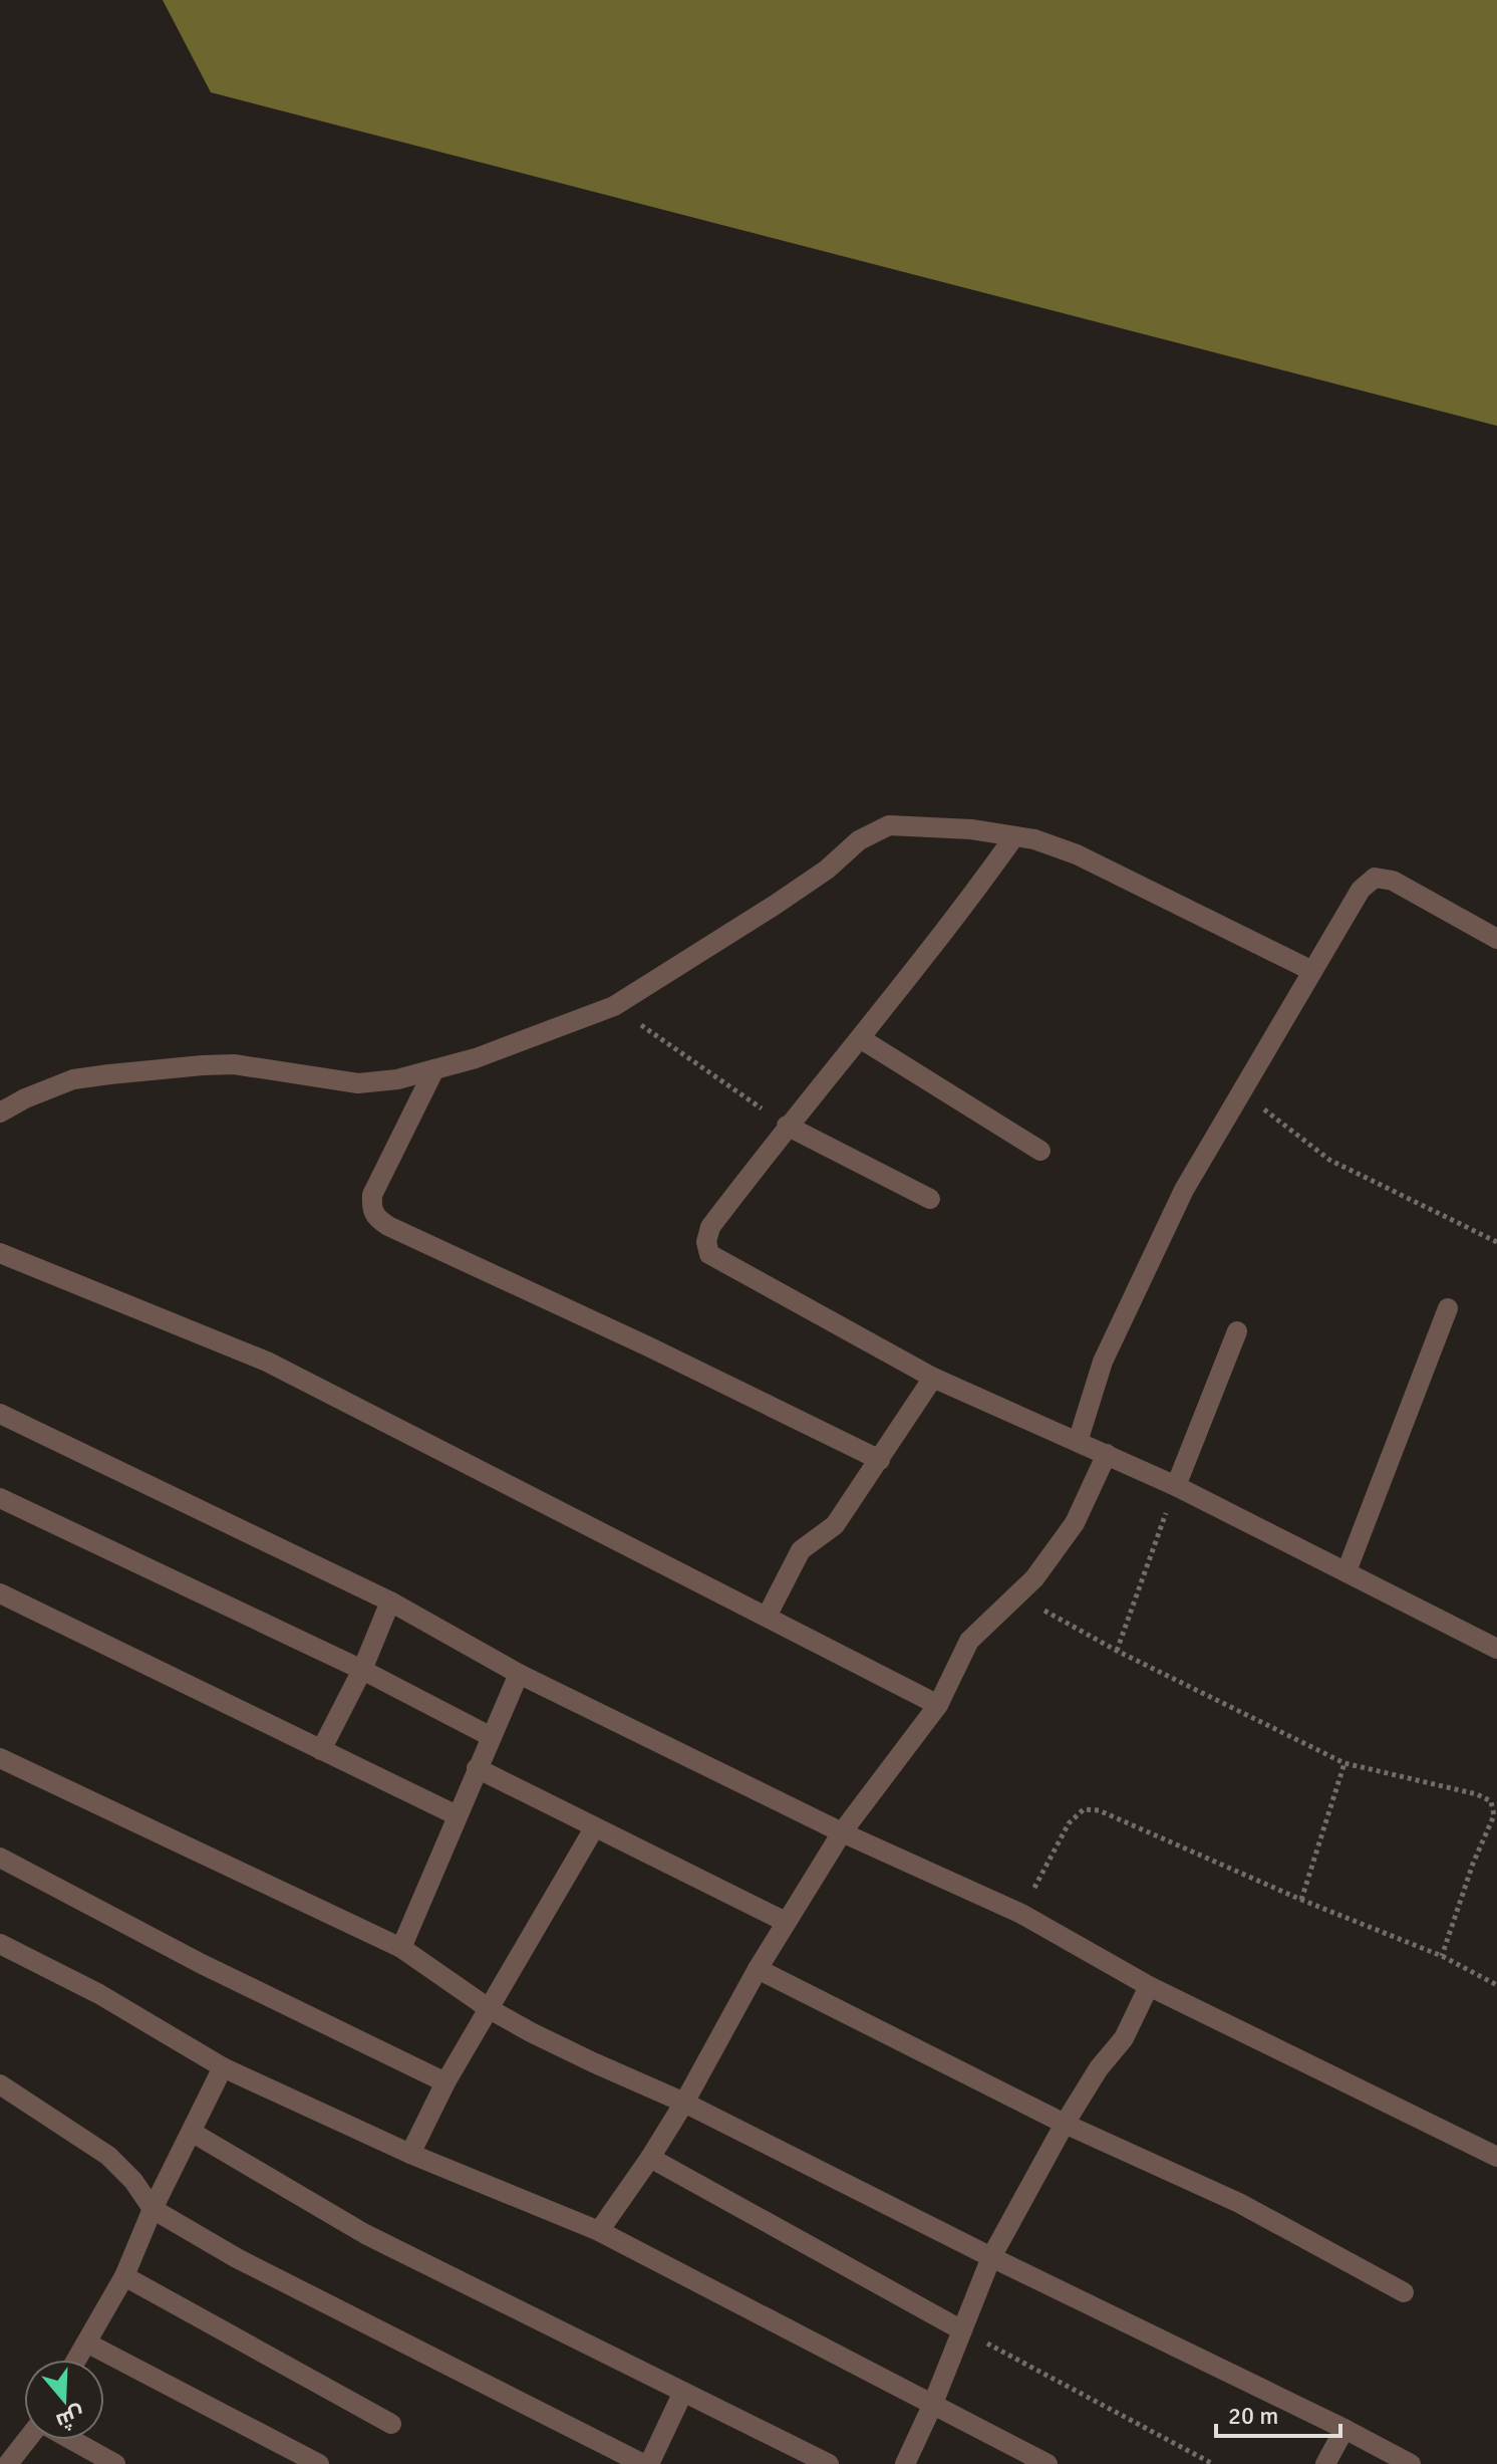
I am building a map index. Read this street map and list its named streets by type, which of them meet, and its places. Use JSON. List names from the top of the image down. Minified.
{"scale_bar":"20 m","north":"bottom"}
